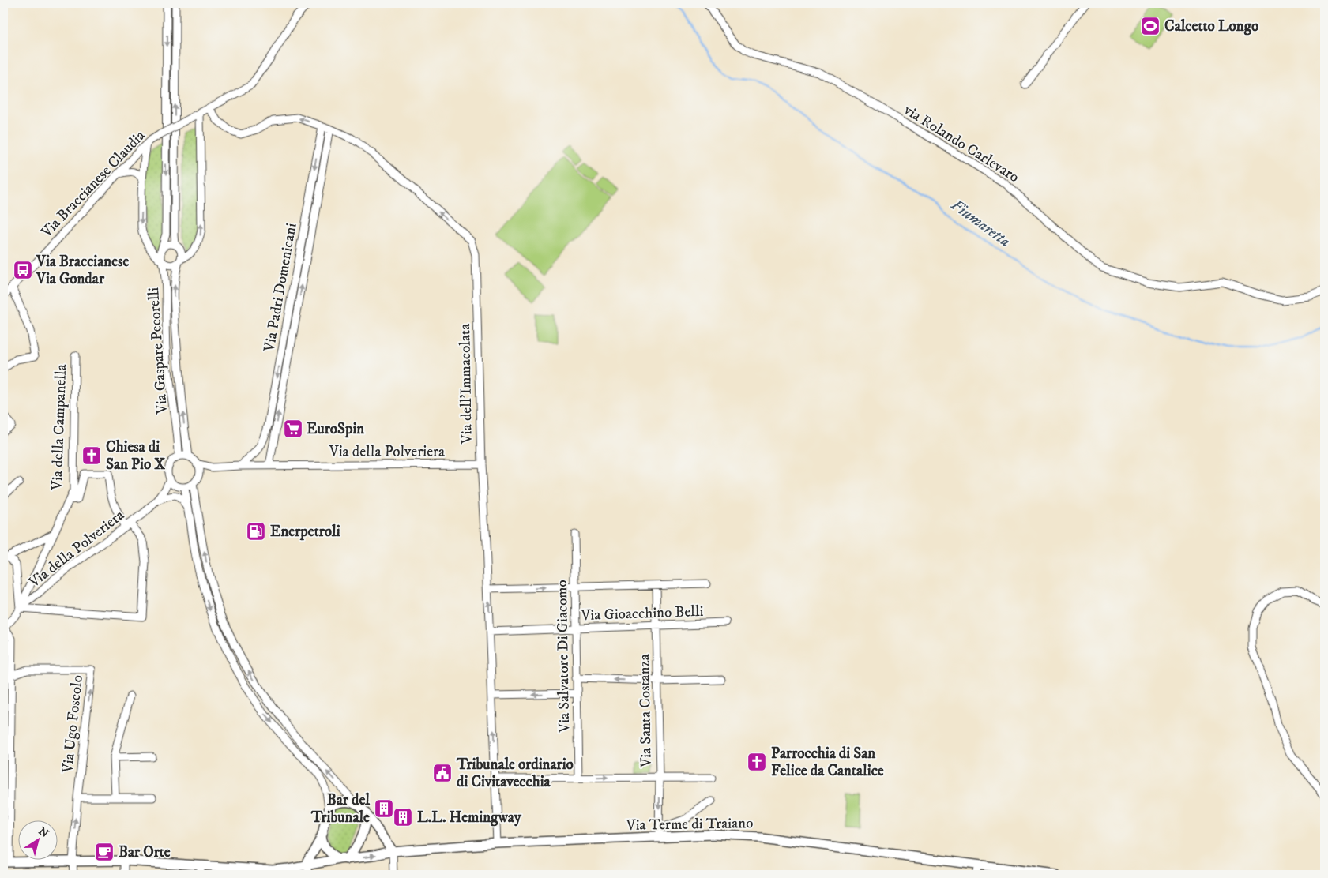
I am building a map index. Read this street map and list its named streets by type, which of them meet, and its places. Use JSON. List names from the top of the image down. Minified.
{"streets":{"main road":["Via Terme di Traiano"],"street":["via Rolando Carlevaro","Via Braccianese Claudia","Via Padri Domenicani","Via Gaspare Pecorelli","Via dell'Immacolata","Via della Campanella","Via della Polveriera","Via Gioacchino Belli","Via Salvatore Di Giacomo","Via Santa Costanza","Via Ugo Foscolo"]},"crossings":[["Via Braccianese Claudia","Via dell'Immacolata"],["Via Braccianese Claudia","Via della Campanella"],["Via Padri Domenicani","Via dell'Immacolata"],["Via Padri Domenicani","Via della Polveriera"],["Via Gaspare Pecorelli","Via della Polveriera"],["Via dell'Immacolata","Via della Polveriera"],["Via dell'Immacolata","Via Gioacchino Belli"],["Via dell'Immacolata","Via Terme di Traiano"],["Via della Campanella","Via della Polveriera"],["Via Gioacchino Belli","Via Salvatore Di Giacomo"],["Via Gioacchino Belli","Via Santa Costanza"],["Via Santa Costanza","Via Terme di Traiano"]],"one_way":["Via dell'Immacolata"],"water":["Fiumaretta"],"places":{"sports":["Calcetto Longo"],"bus stop":["Via Braccianese Via Gondar"],"supermarket":["EuroSpin"],"church":["Chiesa di San Pio X","Parrocchia di San Felice da Cantalice"],"fuel station":["Enerpetroli"],"public building":["Tribunale ordinario di Civitavecchia"],"building":["Bar del Tribunale","L.L. Hemingway"],"cafe":["Bar Orte"]},"north":"top right"}
